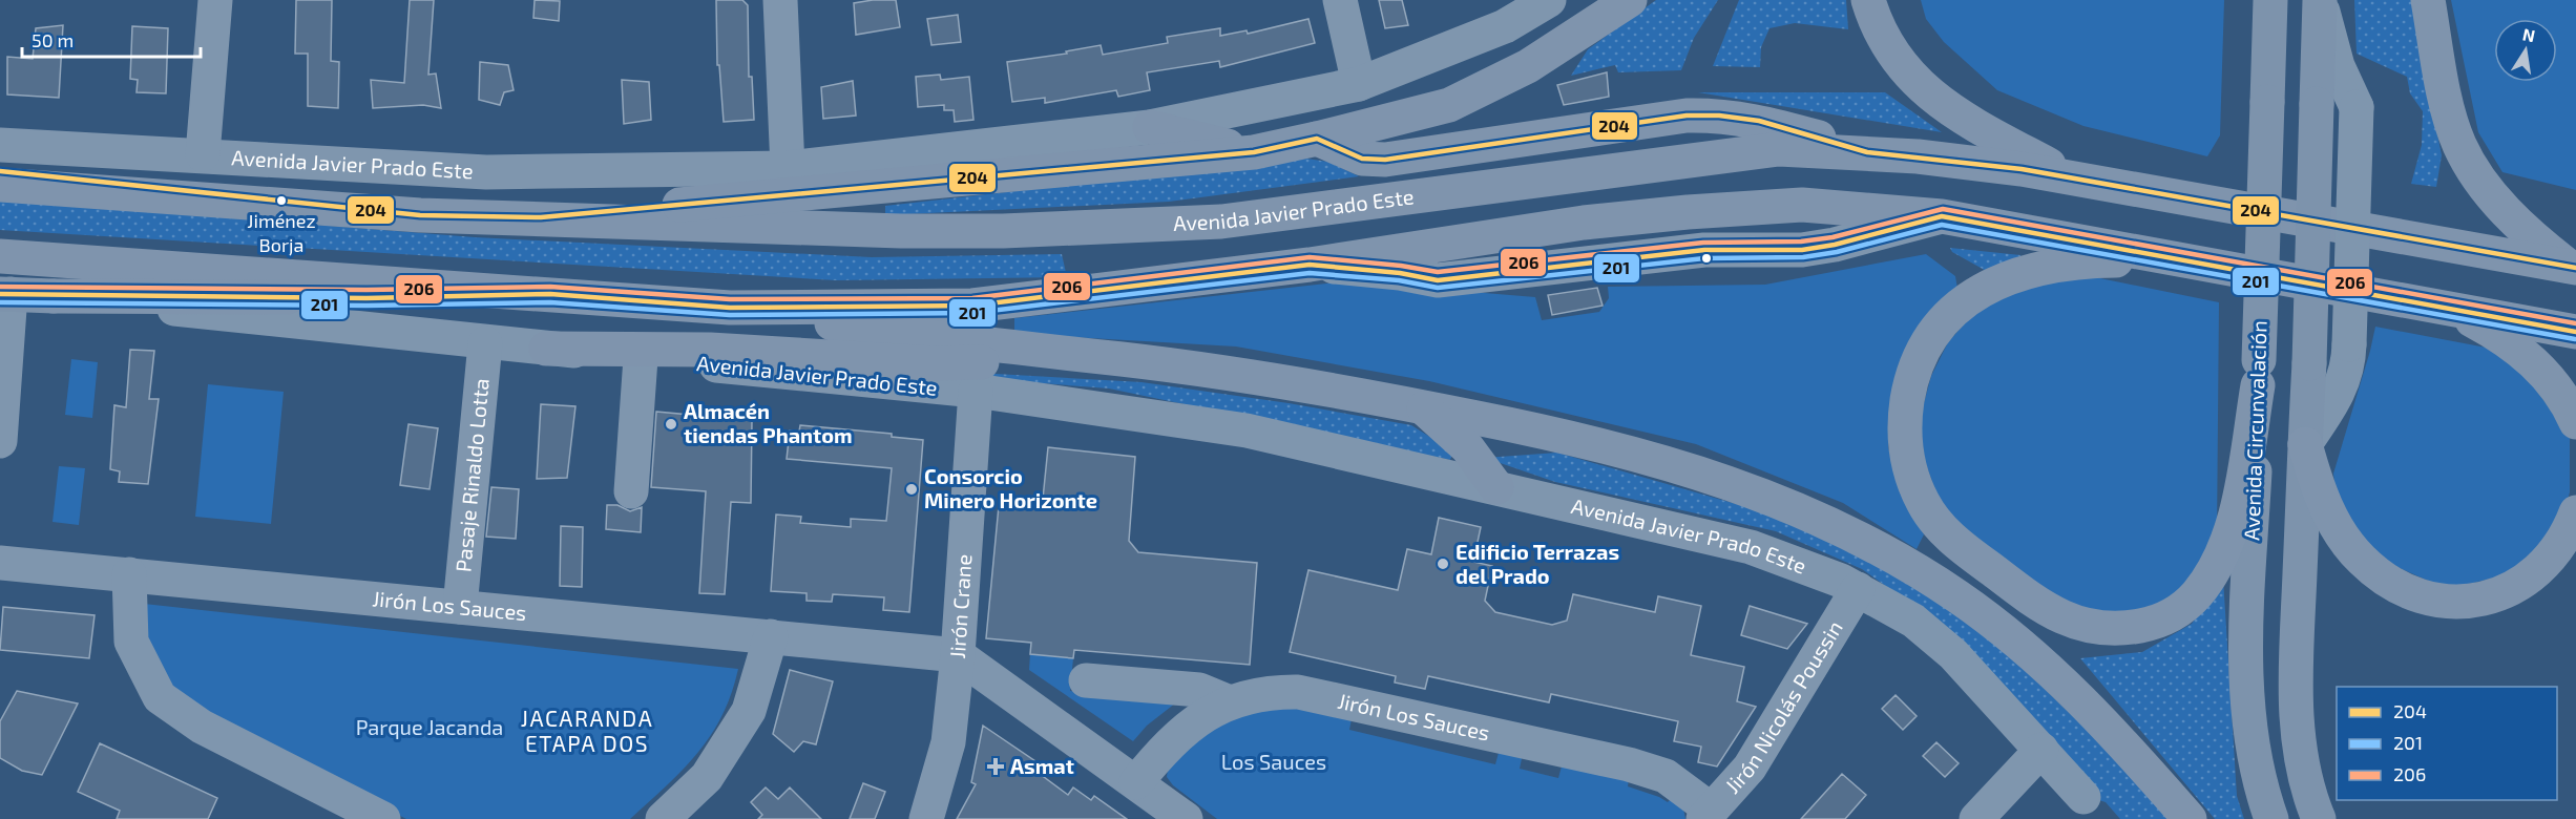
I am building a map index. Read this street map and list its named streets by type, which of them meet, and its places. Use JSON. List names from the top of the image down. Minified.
{"streets":{"highway":["Avenida Javier Prado Este"],"main road":["Avenida Circunvalación"],"street":["Pasaje Rinaldo Lotta","Jirón Los Sauces","Jirón Crane","Jirón Nicolás Poussin"]},"crossings":[["Avenida Javier Prado Este","Pasaje Rinaldo Lotta"],["Avenida Javier Prado Este","Jirón Crane"],["Avenida Javier Prado Este","Jirón Nicolás Poussin"],["Pasaje Rinaldo Lotta","Jirón Los Sauces"],["Jirón Los Sauces","Jirón Crane"],["Jirón Los Sauces","Jirón Nicolás Poussin"]],"districts":["JACARANDA ETAPA DOS"],"parks":["Parque Jacanda","Los Sauces"],"places":{"other":["Jiménez Borja","Almacén tiendas Phantom","Consorcio Minero Horizonte","Edificio Terrazas del Prado"],"health":["Asmat"]},"lines":["transit line 204","transit line 206","transit line 201"],"legend":["204","201","206"],"scale_bar":"50 m","north":"top"}
